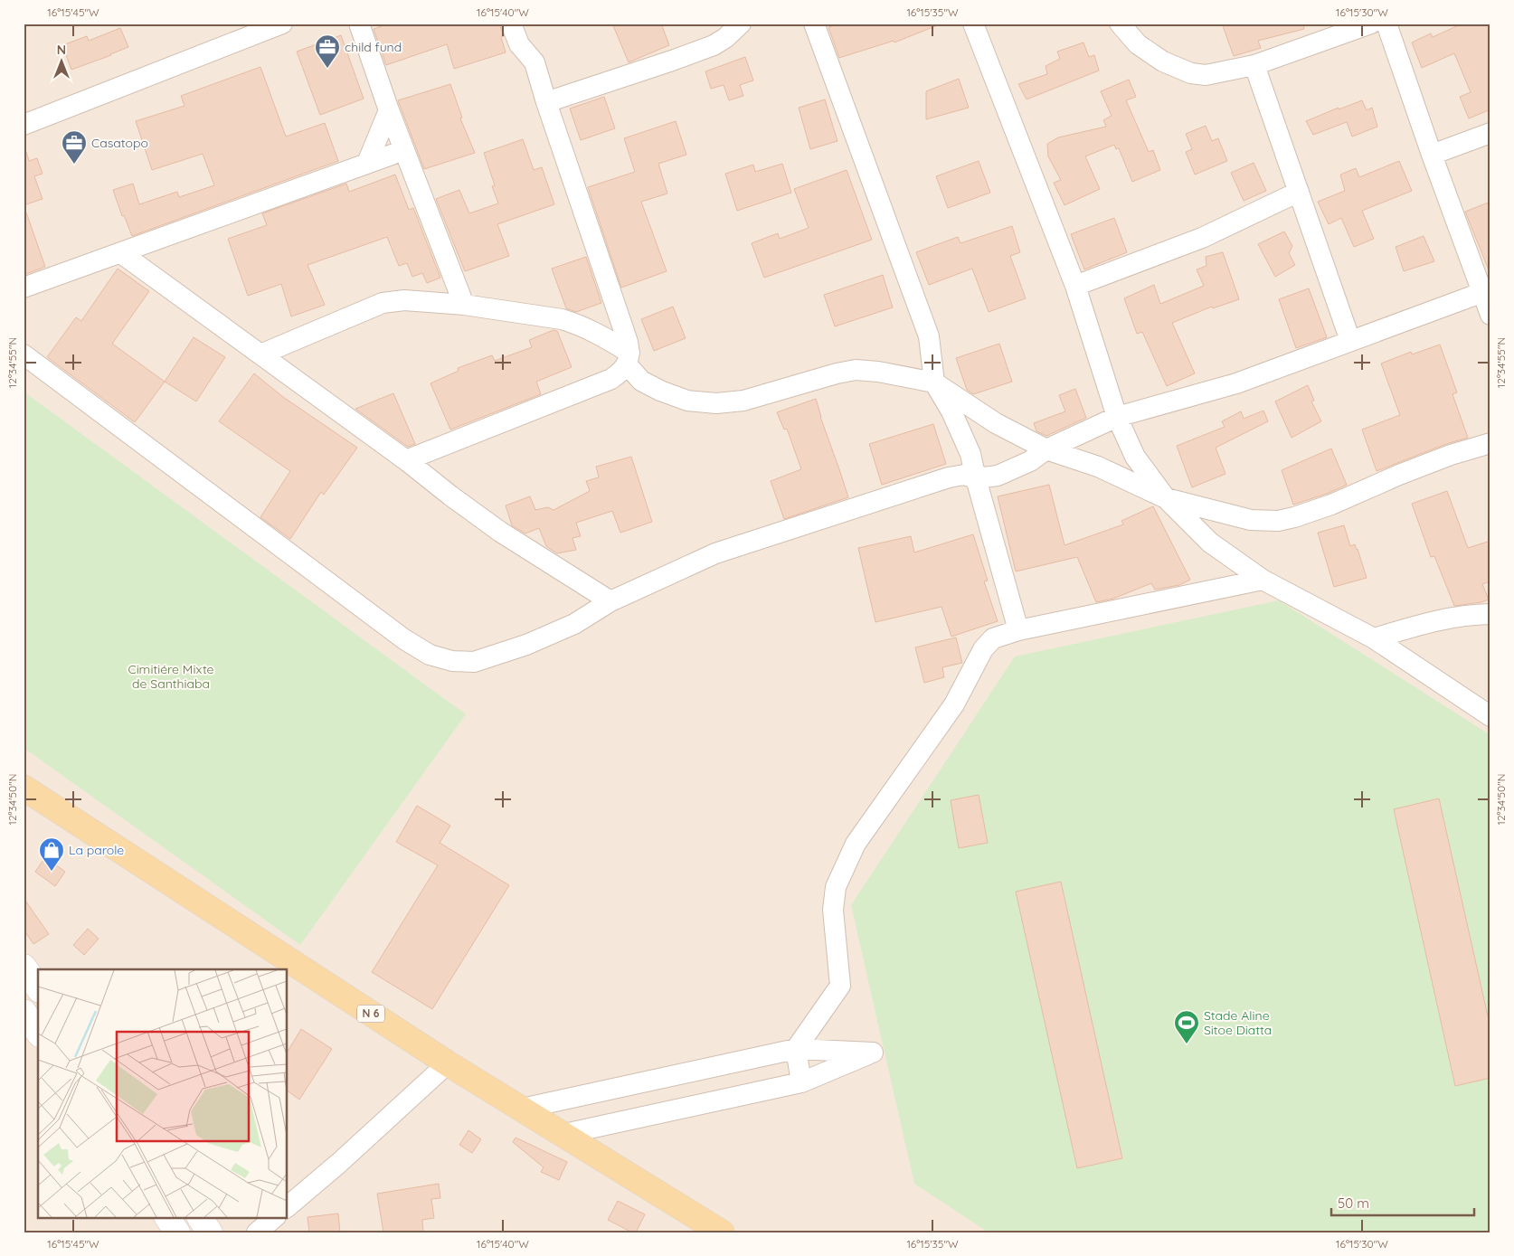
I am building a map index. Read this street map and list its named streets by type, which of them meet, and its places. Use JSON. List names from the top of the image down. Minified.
{"streets":{"main road":["N 6"]},"parks":["Cimitiére Mixte de Santhiaba"],"places":{"office":["child fund","Casatopo"],"shop":["La parole"],"sports":["Stade Aline Sitoe Diatta"]},"scale_bar":"50 m","north":"top","coordinates":["16°15'45\"W","16°15'40\"W","16°15'35\"W","16°15'30\"W","12°34'55\"N","12°34'50\"N"]}
